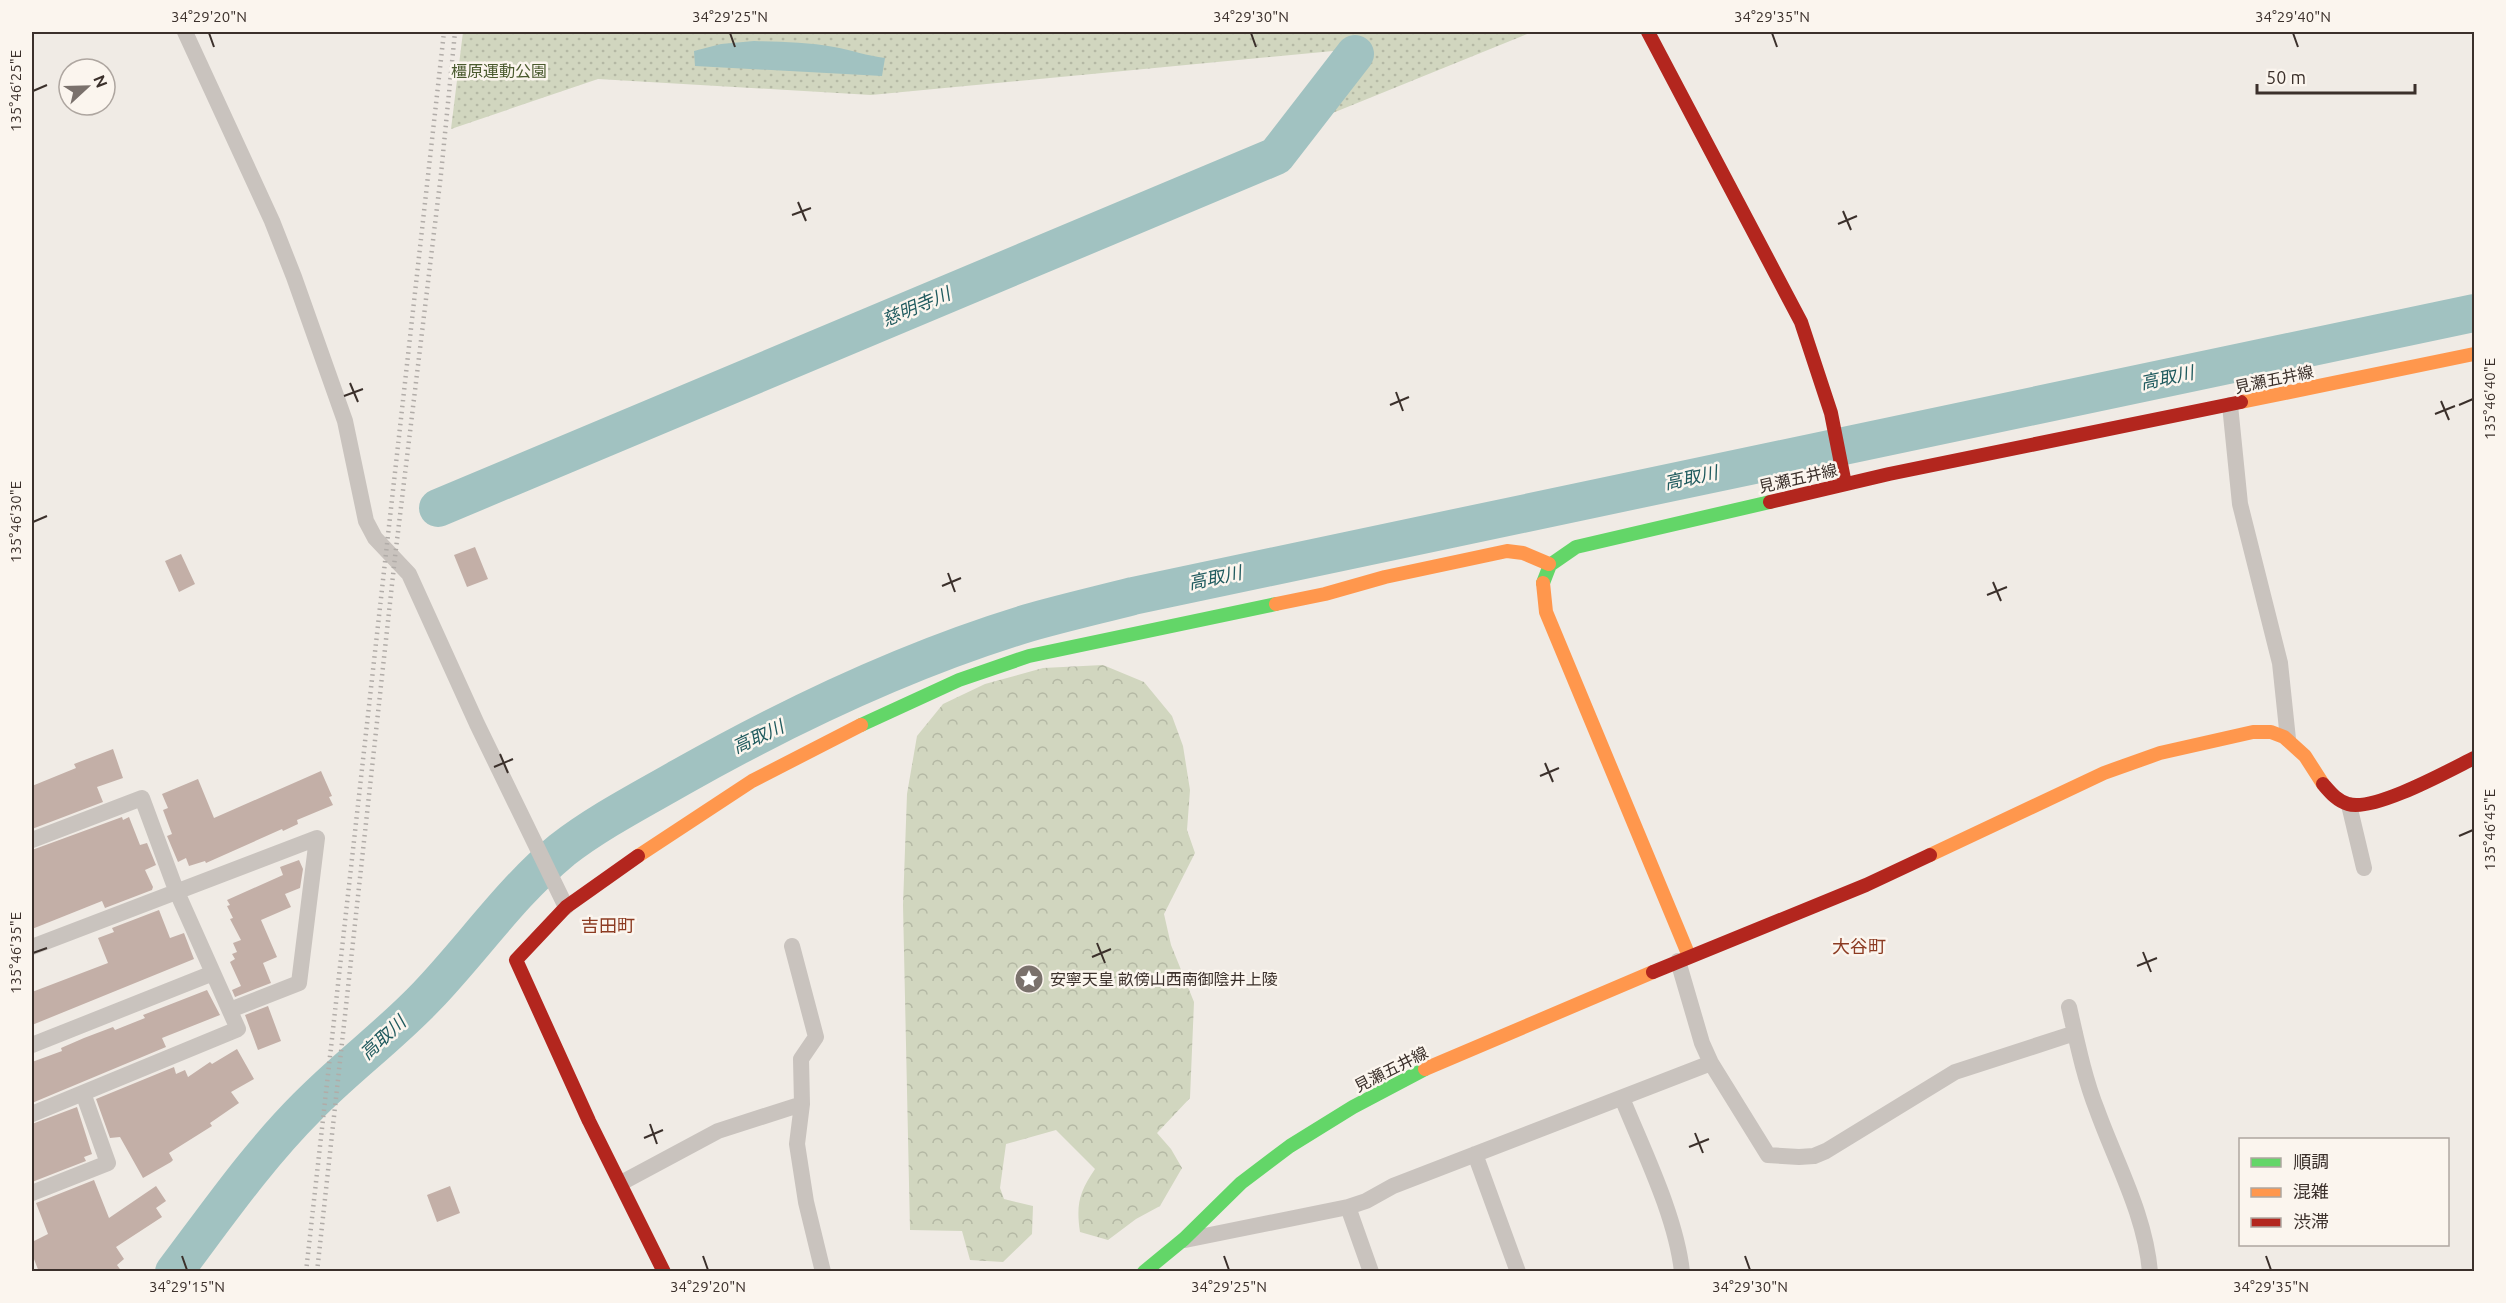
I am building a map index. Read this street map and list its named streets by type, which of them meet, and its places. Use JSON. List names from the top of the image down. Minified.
{"streets":{"main road":["見瀬五井線"]},"districts":["吉田町","大谷町"],"water":["慈明寺川","高取川"],"parks":["橿原運動公園"],"places":{"place":["安寧天皇 畝傍山西南御陰井上陵"]},"legend":["順調","混雑","渋滞"],"scale_bar":"50 m","north":"right","coordinates":["34°29'20\"N","34°29'25\"N","34°29'30\"N","34°29'35\"N","34°29'40\"N","135°46'25\"E","135°46'40\"E","135°46'30\"E","135°46'45\"E","135°46'35\"E","34°29'15\"N"]}
